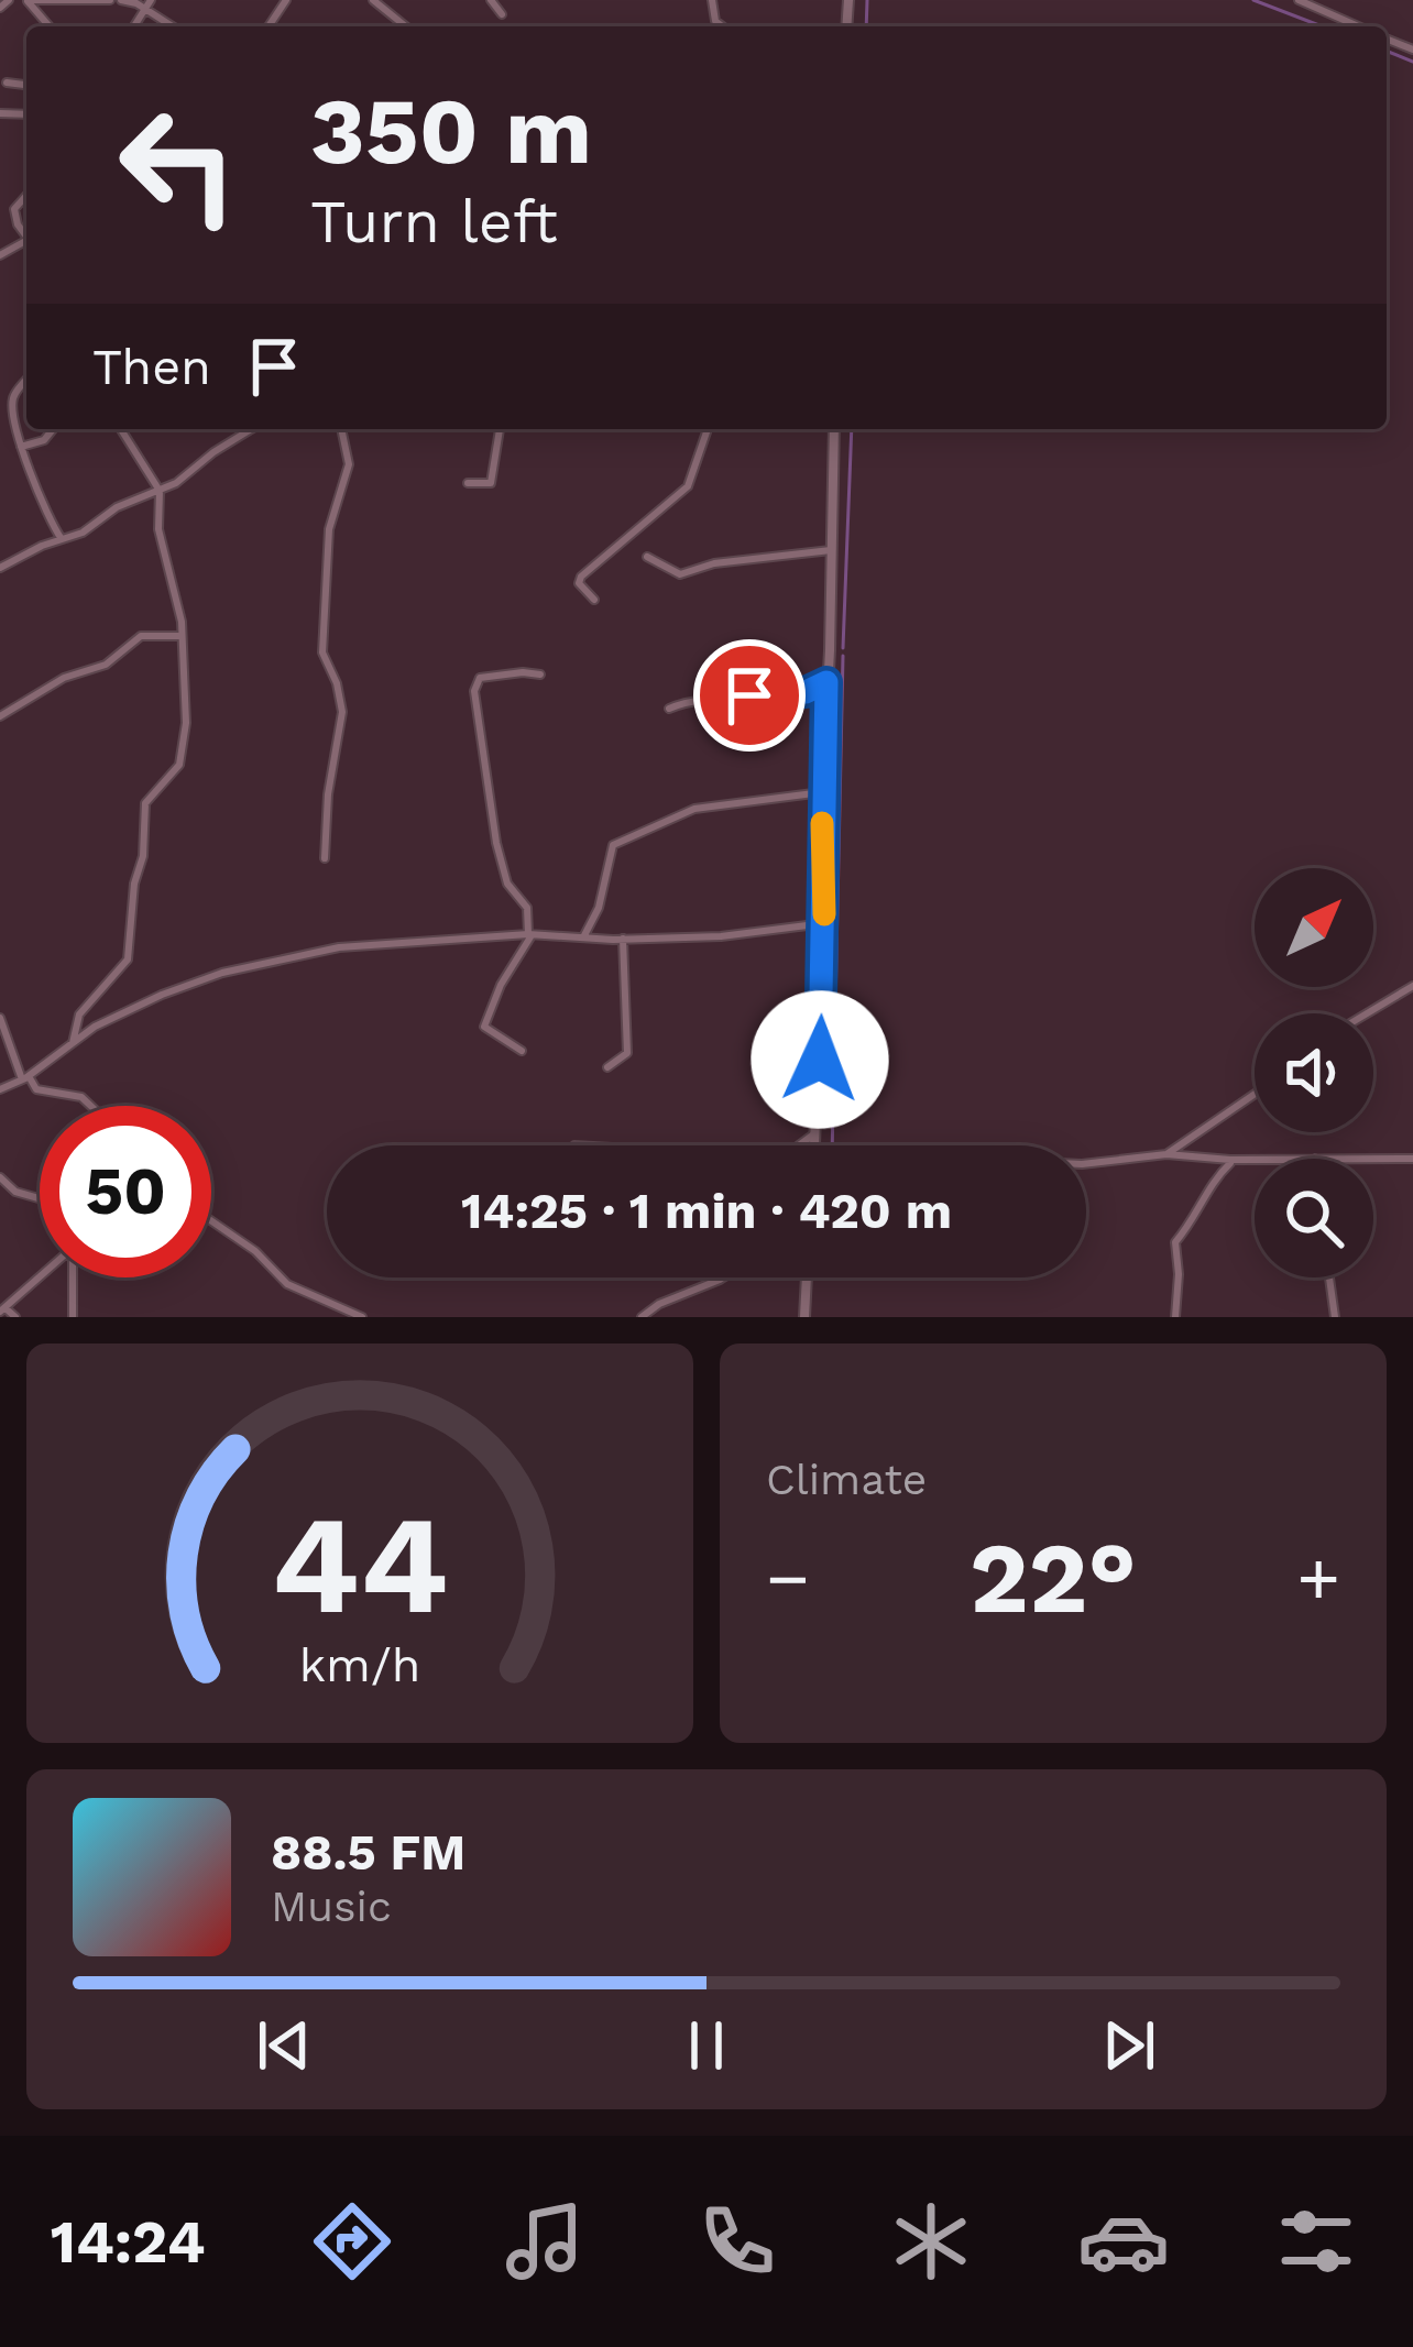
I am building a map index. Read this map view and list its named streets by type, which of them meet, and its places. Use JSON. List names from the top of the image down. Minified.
{"north":"top right","page":{"turn":["350 m","Turn left"],"then":"Then","limit":"50","trip":"14:25 · 1 min · 420 m","tile":"Climate","heat":["−","22°","+"],"song":["88.5 FM","Music"],"tabs":"14:24","gauge":["44","km/h"]}}
